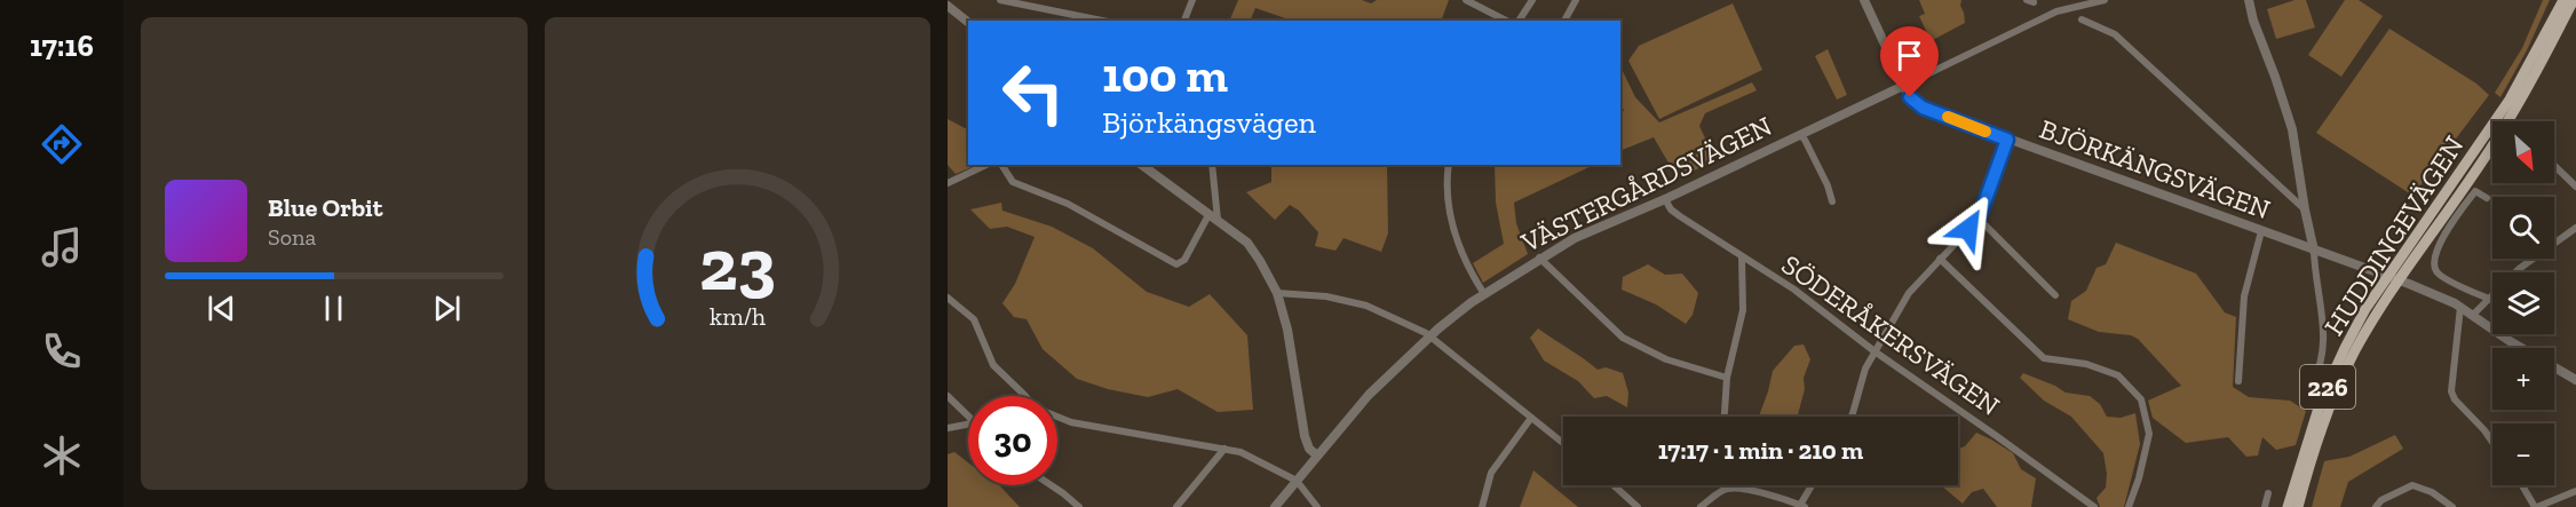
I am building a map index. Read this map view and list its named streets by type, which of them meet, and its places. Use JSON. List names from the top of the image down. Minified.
{"streets":{"main road":["HUDDINGEVÄGEN","226"],"street":["BJÖRKÄNGSVÄGEN","VÄSTERGÅRDSVÄGEN","SÖDERÅKERSVÄGEN"]},"crossings":[["BJÖRKÄNGSVÄGEN","VÄSTERGÅRDSVÄGEN"],["BJÖRKÄNGSVÄGEN","HUDDINGEVÄGEN"],["VÄSTERGÅRDSVÄGEN","SÖDERÅKERSVÄGEN"]],"north":"bottom right","page":{"tabs":"17:16","turn":["100 m","Björkängsvägen"],"map_buttons":["+","−"],"song":["Blue Orbit","Sona"],"limit":"30","trip":"17:17 · 1 min · 210 m","gauge":["23","km/h"]}}
